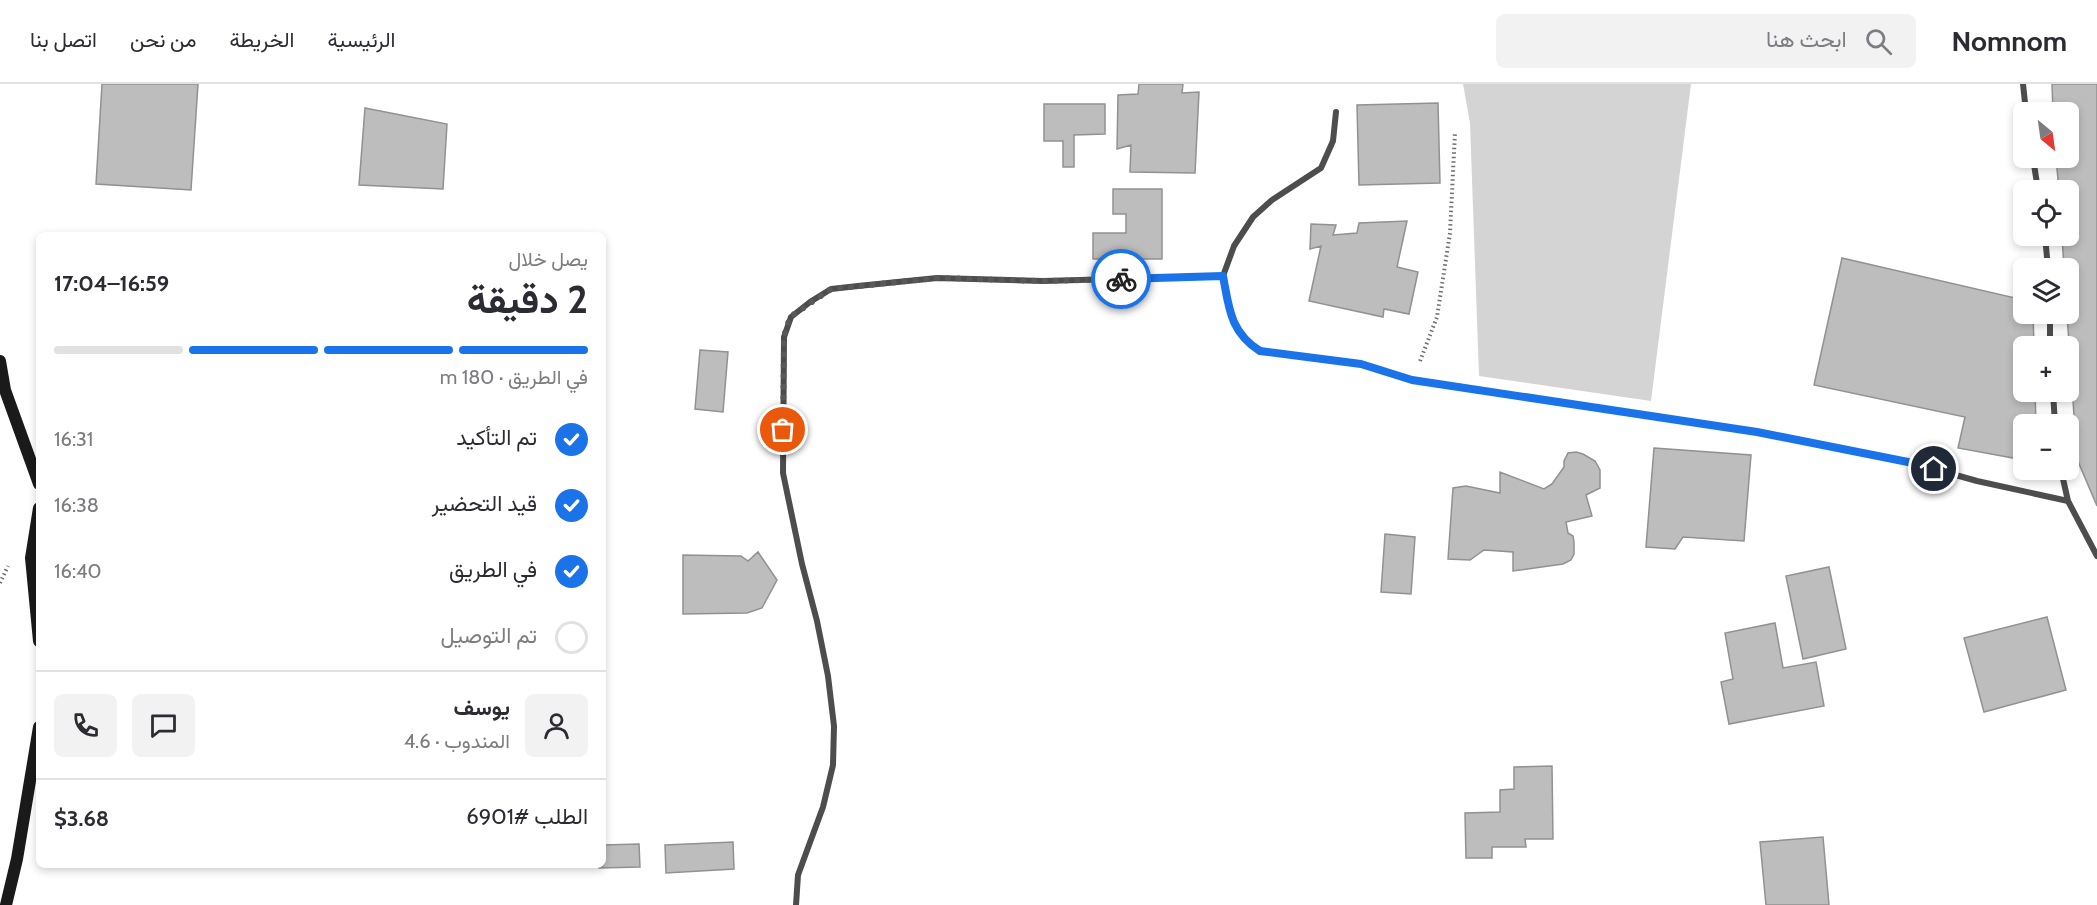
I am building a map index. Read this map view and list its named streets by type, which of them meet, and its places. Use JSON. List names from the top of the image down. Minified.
{"north":"bottom right","page":{"header":"Nomnom","search":"ابحث هنا","nav":["الرئيسية","الخريطة","من نحن","اتصل بنا"],"map_buttons":["+","−"],"heading":["2 دقيقة","يصل خلال","16:59–17:04"],"panel":["يوسف","المندوب · 4.6","الطلب #6901","$3.68"],"bar":"في الطريق · 180 m","list":[["تم التأكيد","16:31"],["قيد التحضير","16:38"],["في الطريق","16:40"],"تم التوصيل"]}}
